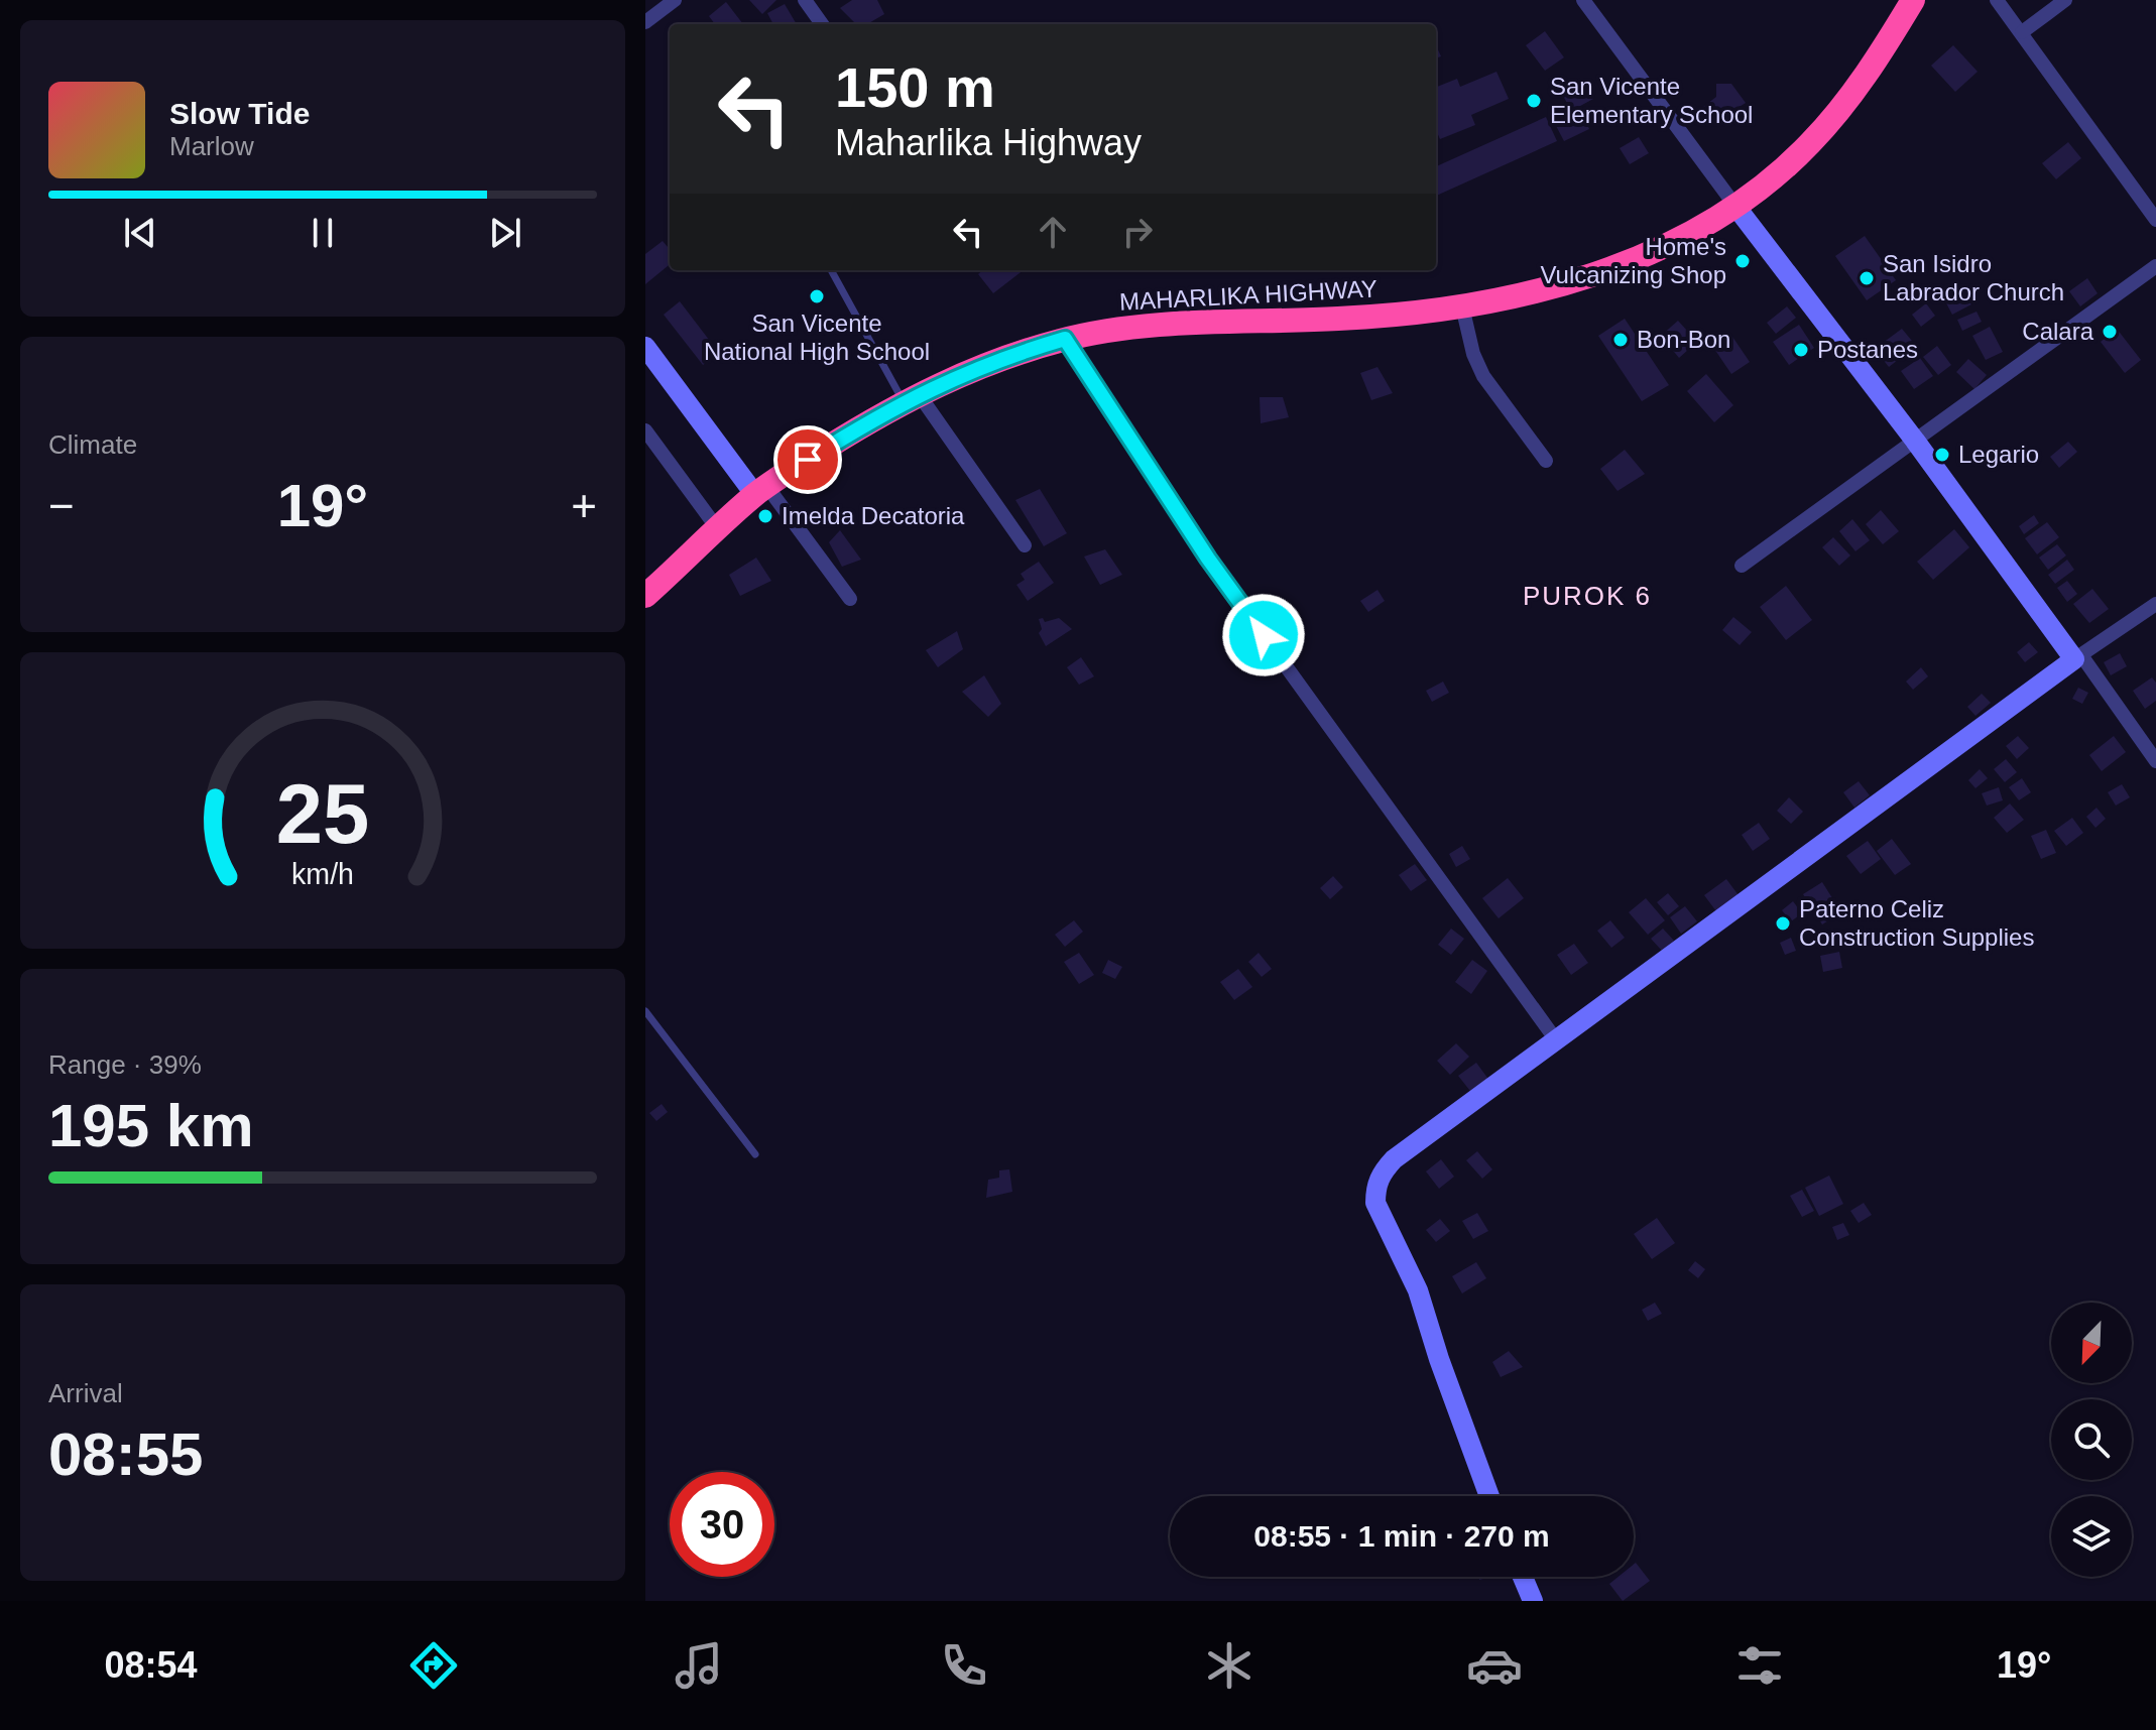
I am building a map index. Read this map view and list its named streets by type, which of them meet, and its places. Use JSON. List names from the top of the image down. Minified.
{"streets":{"highway":["MAHARLIKA HIGHWAY"]},"districts":["PUROK 6"],"places":["San Vicente Elementary School","Home's Vulcanizing Shop","San Isidro Labrador Church","San Vicente National High School","Calara","Bon-Bon","Postanes","Legario","Imelda Decatoria","Paterno Celiz Construction Supplies"],"north":"bottom left","page":{"turn":["150 m","Maharlika Highway"],"song":["Slow Tide","Marlow"],"tile":["Climate",["Range · 39%","195 km"],["Arrival","08:55"]],"heat":["−","19°","+"],"limit":"30","trip":"08:55 · 1 min · 270 m","tabs":["08:54","19°"],"gauge":["25","km/h"]}}
